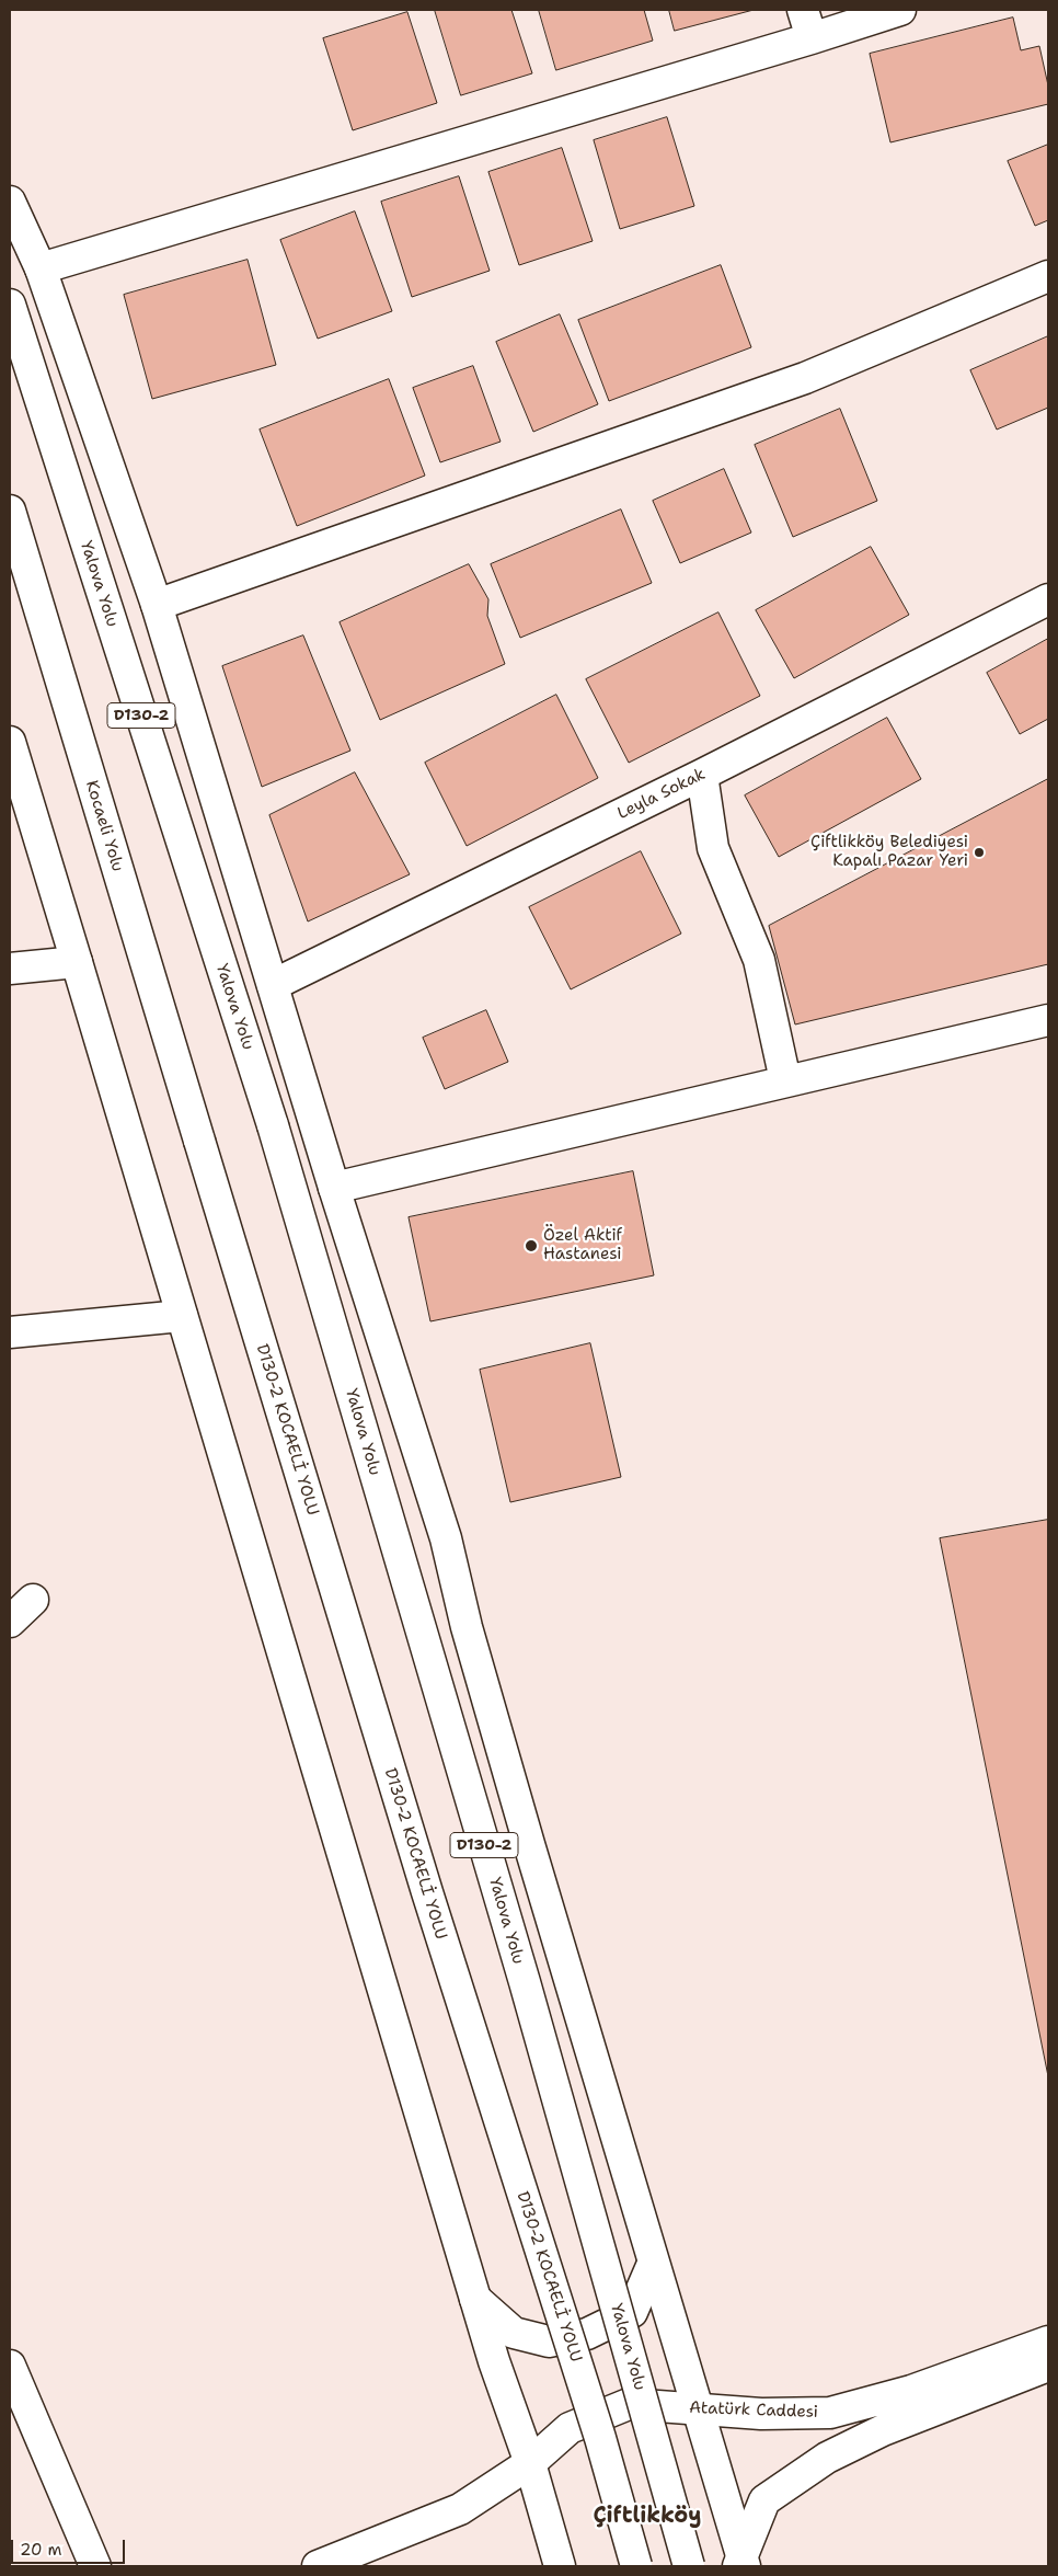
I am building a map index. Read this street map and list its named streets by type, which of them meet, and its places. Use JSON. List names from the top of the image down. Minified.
{"streets":{"main road":["Yalova Yolu","D130-2","Leyla Sokak","Kocaeli̇ Yolu","D130-2 KOCAELİ YOLU","Atatürk Caddesi"]},"crossings":[["Kocaeli̇ Yolu","D130-2 KOCAELİ YOLU"]],"districts":["Çiftlikköy"],"places":["Çiftlikköy Belediyesi Kapalı Pazar Yeri","Özel Aktif Hastanesi"],"scale_bar":"20 m"}
